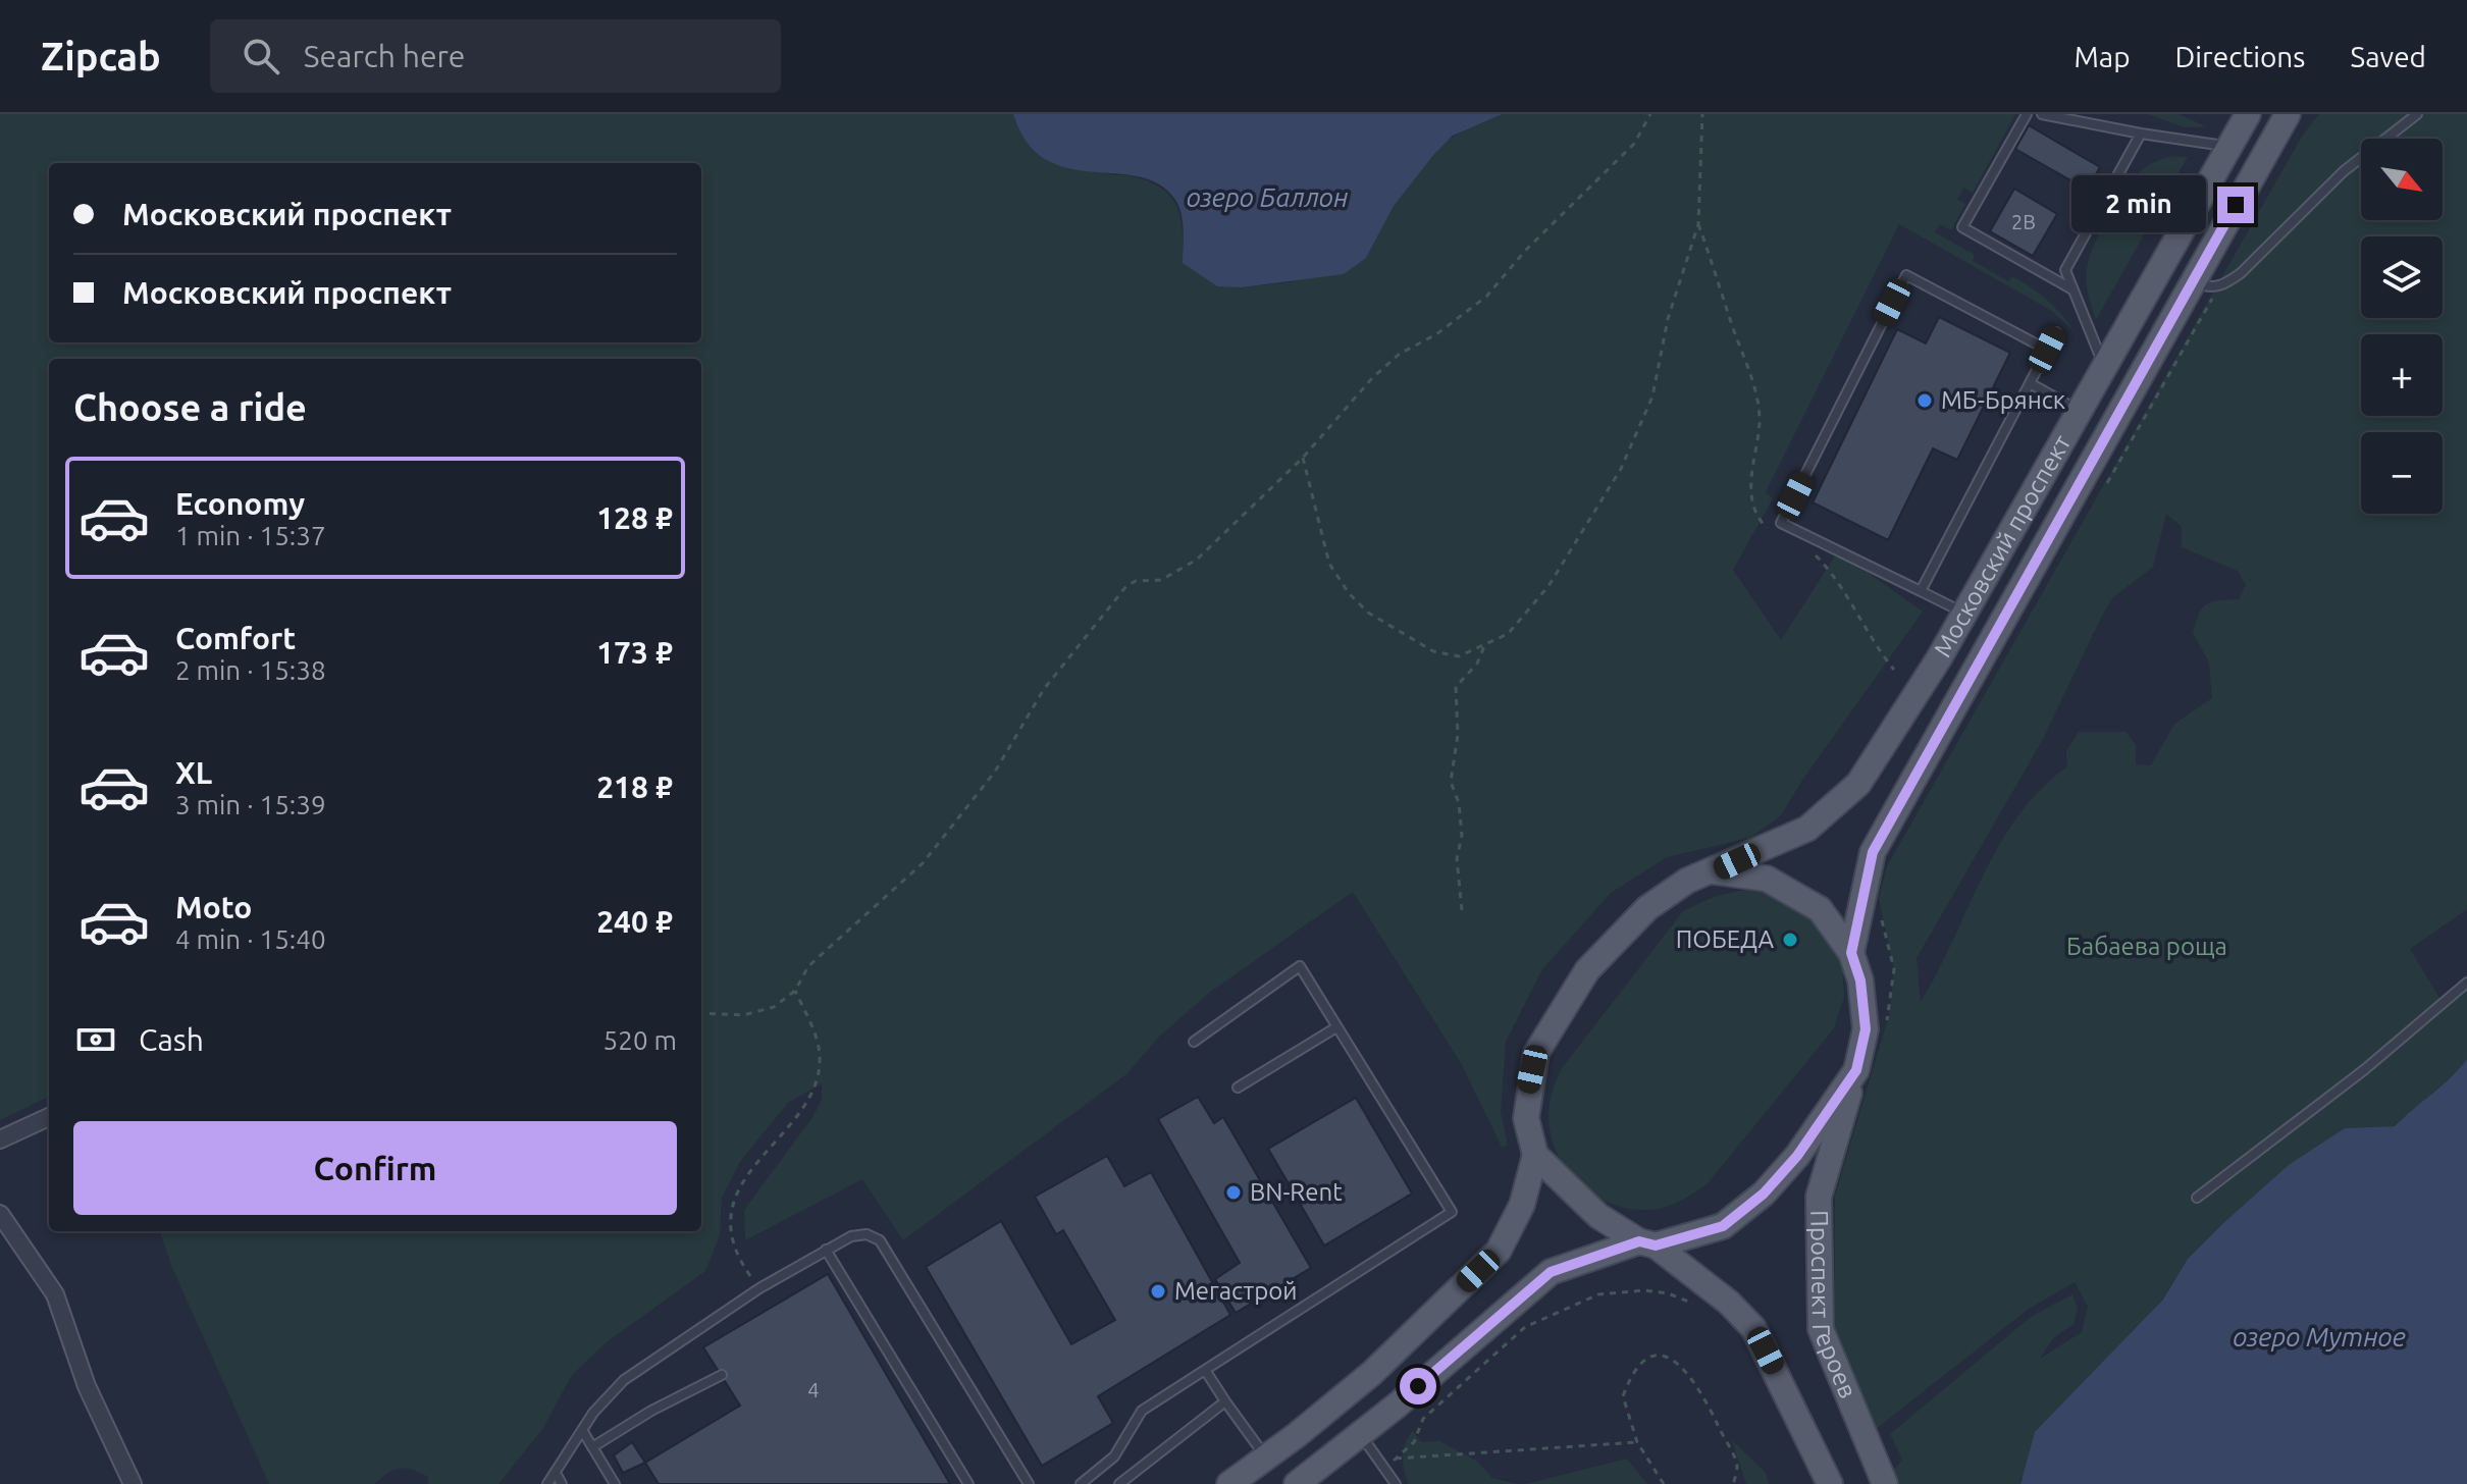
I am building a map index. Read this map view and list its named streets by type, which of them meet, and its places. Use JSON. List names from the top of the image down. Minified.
{"streets":{"main road":["Московский проспект","Проспект Героев"]},"crossings":[["Московский проспект","Проспект Героев"]],"water":["озеро Баллон","озеро Мутное"],"parks":["Бабаева роща"],"places":["МБ-Брянск","ПОБЕДА","BN-Rent","Мегастрой"],"house_numbers":["2В","4"],"north":"bottom right","page":{"header":"Zipcab","search":"Search here","nav":["Map","Directions","Saved"],"map_buttons":["+","−"],"banner":["Московский проспект","Московский проспект"],"bubble":"2 min","heading":"Choose a ride","list":[{"name":"Economy","note":"1 min · 15:37","value":"128 ₽"},{"name":"Comfort","note":"2 min · 15:38","value":"173 ₽"},{"name":"XL","note":"3 min · 15:39","value":"218 ₽"},{"name":"Moto","note":"4 min · 15:40","value":"240 ₽"}],"pay":["Cash","520 m"],"buttons":"Confirm"}}
